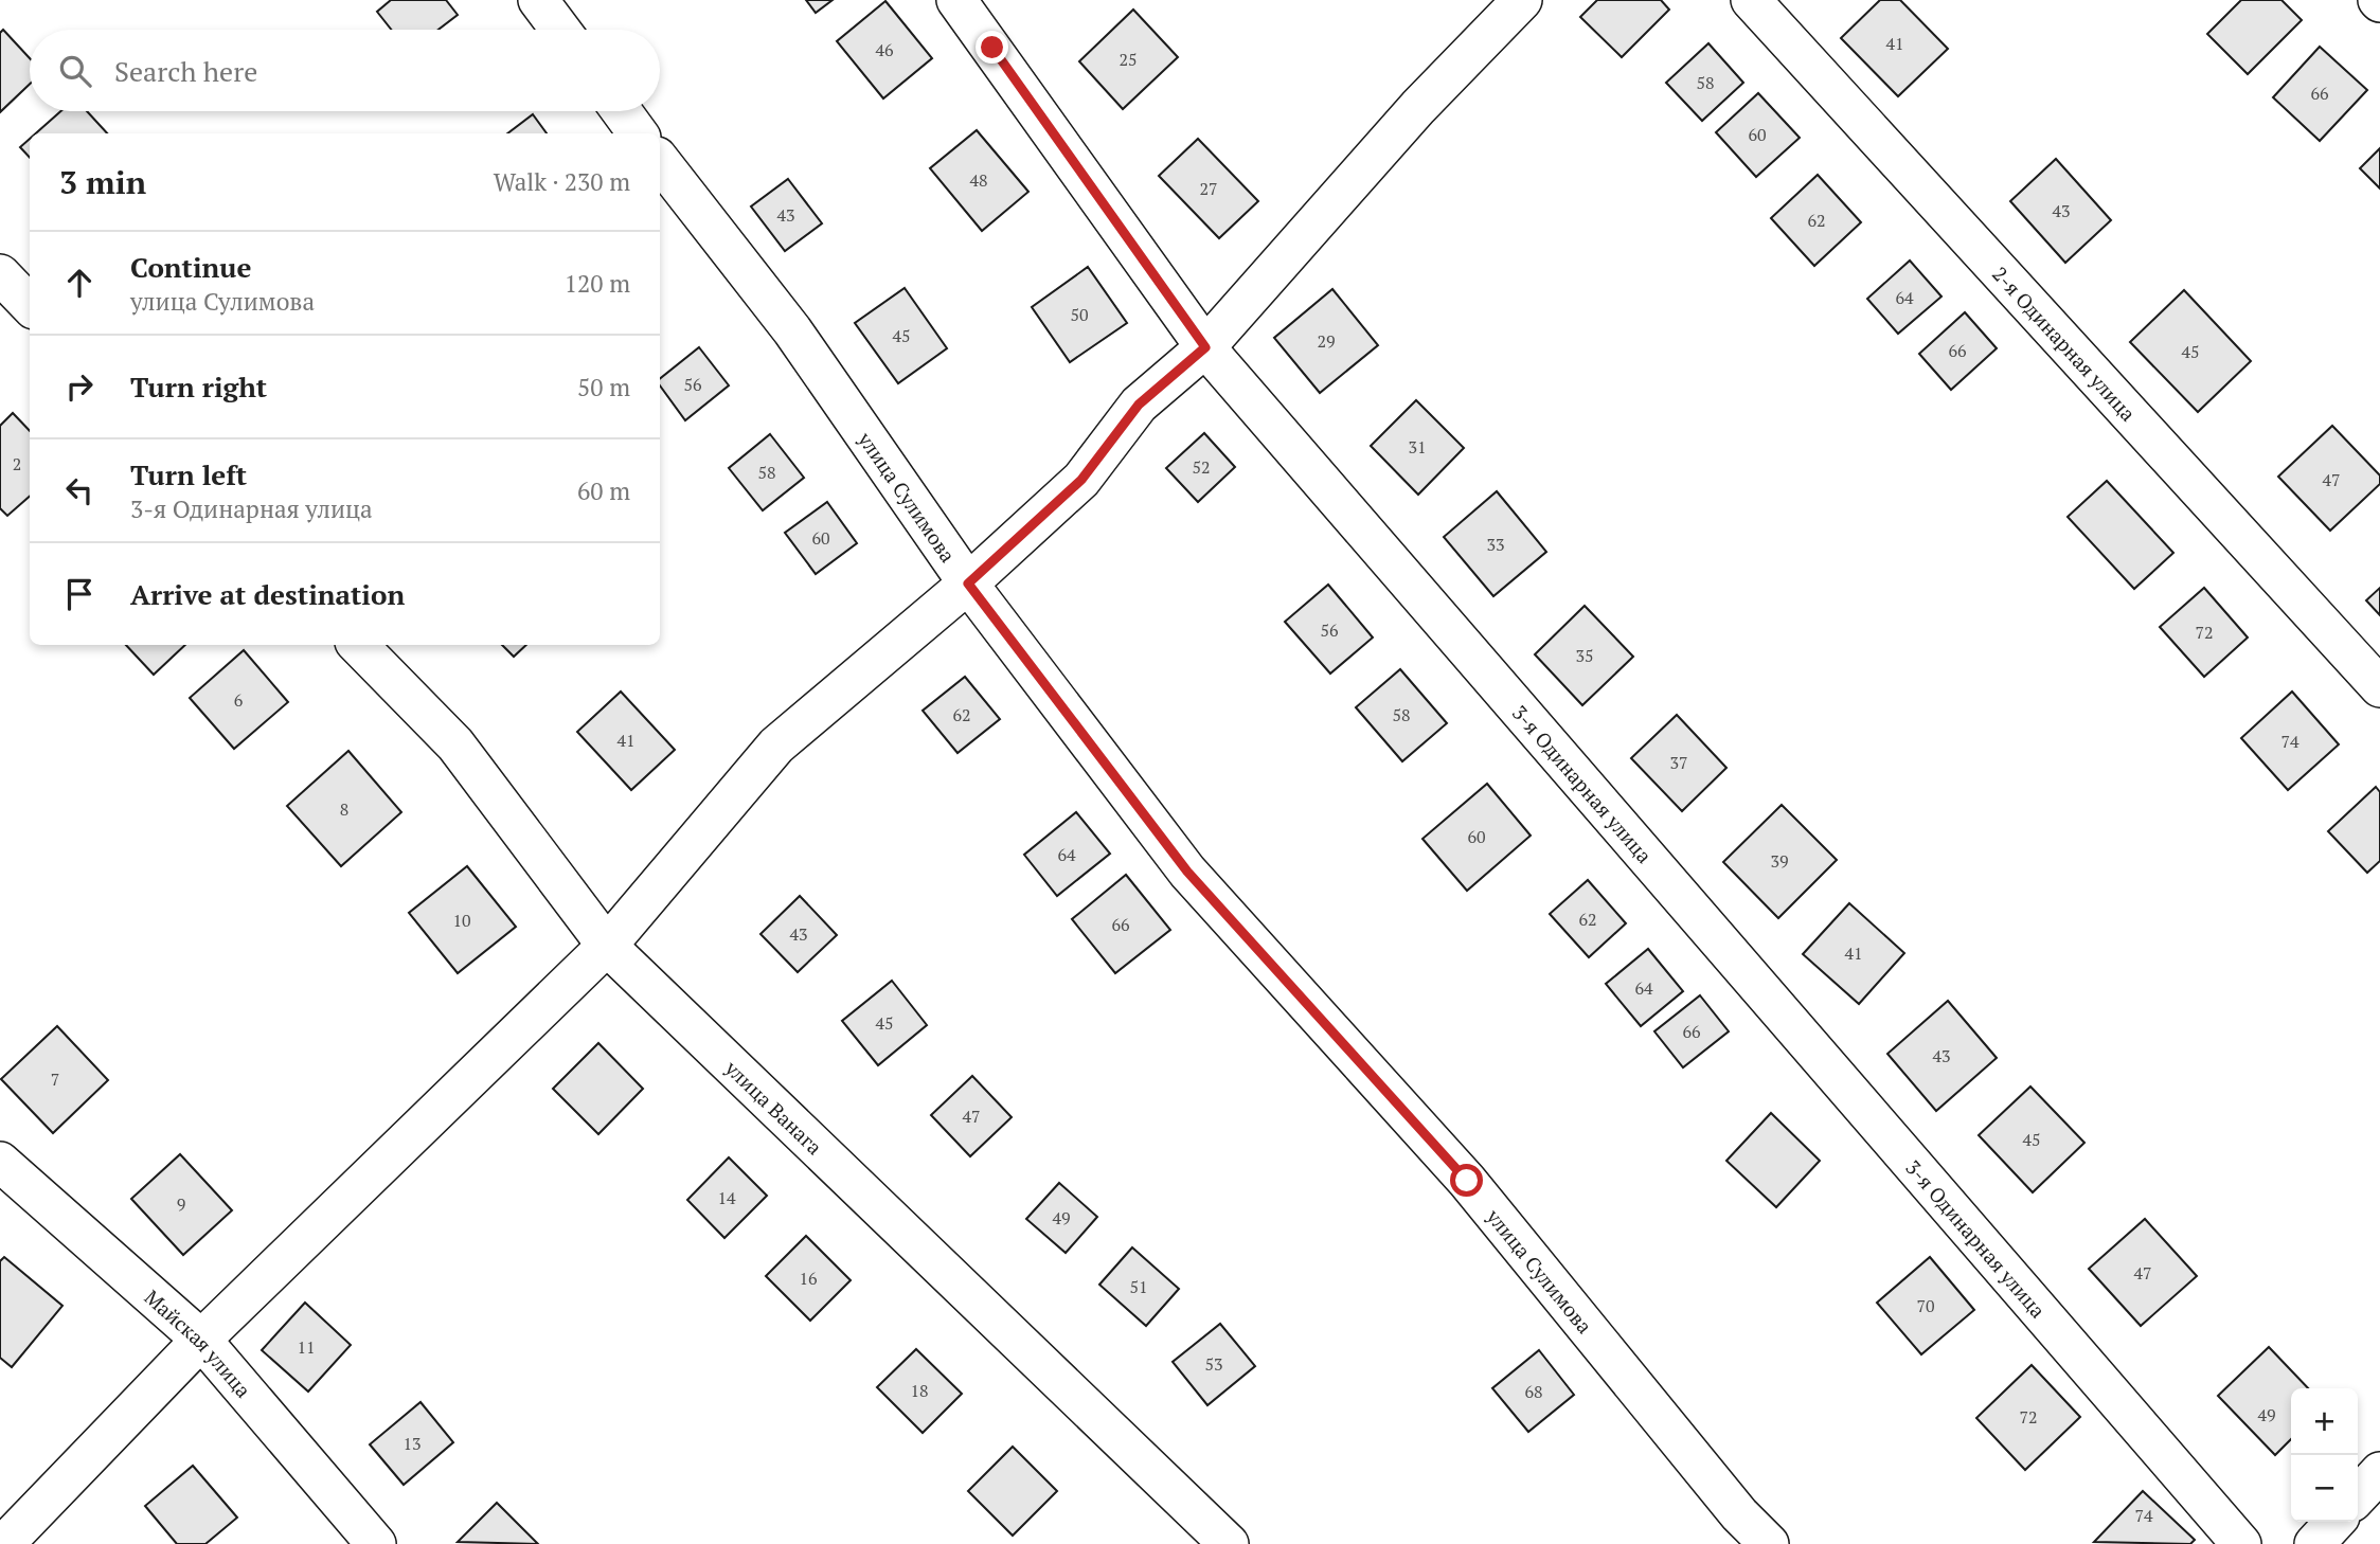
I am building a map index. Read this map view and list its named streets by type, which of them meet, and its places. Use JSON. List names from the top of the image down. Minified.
{"streets":{"street":["2-я Одинарная улица","улица Сулимова","3-я Одинарная улица","улица Ванага","Майская улица"]},"house_numbers":["41","46","25","58","66","60","48","27","43","43","62","64","50","45","29","66","45","56","31","2","52","58","47","60","33","56","72","35","6","62","58","41","74","37","8","60","64","39","62","10","66","43","41","64","45","66","43","7","47","45","14","9","49","47","16","51","70","11","53","18","68","49","72","13","74"],"page":{"search":"Search here","heading":["3 min","Walk · 230 m"],"list":[["Continue","улица Сулимова","120 m"],["Turn right","50 m"],["Turn left","3-я Одинарная улица","60 m"],"Arrive at destination"],"map_buttons":["+","−"]}}
